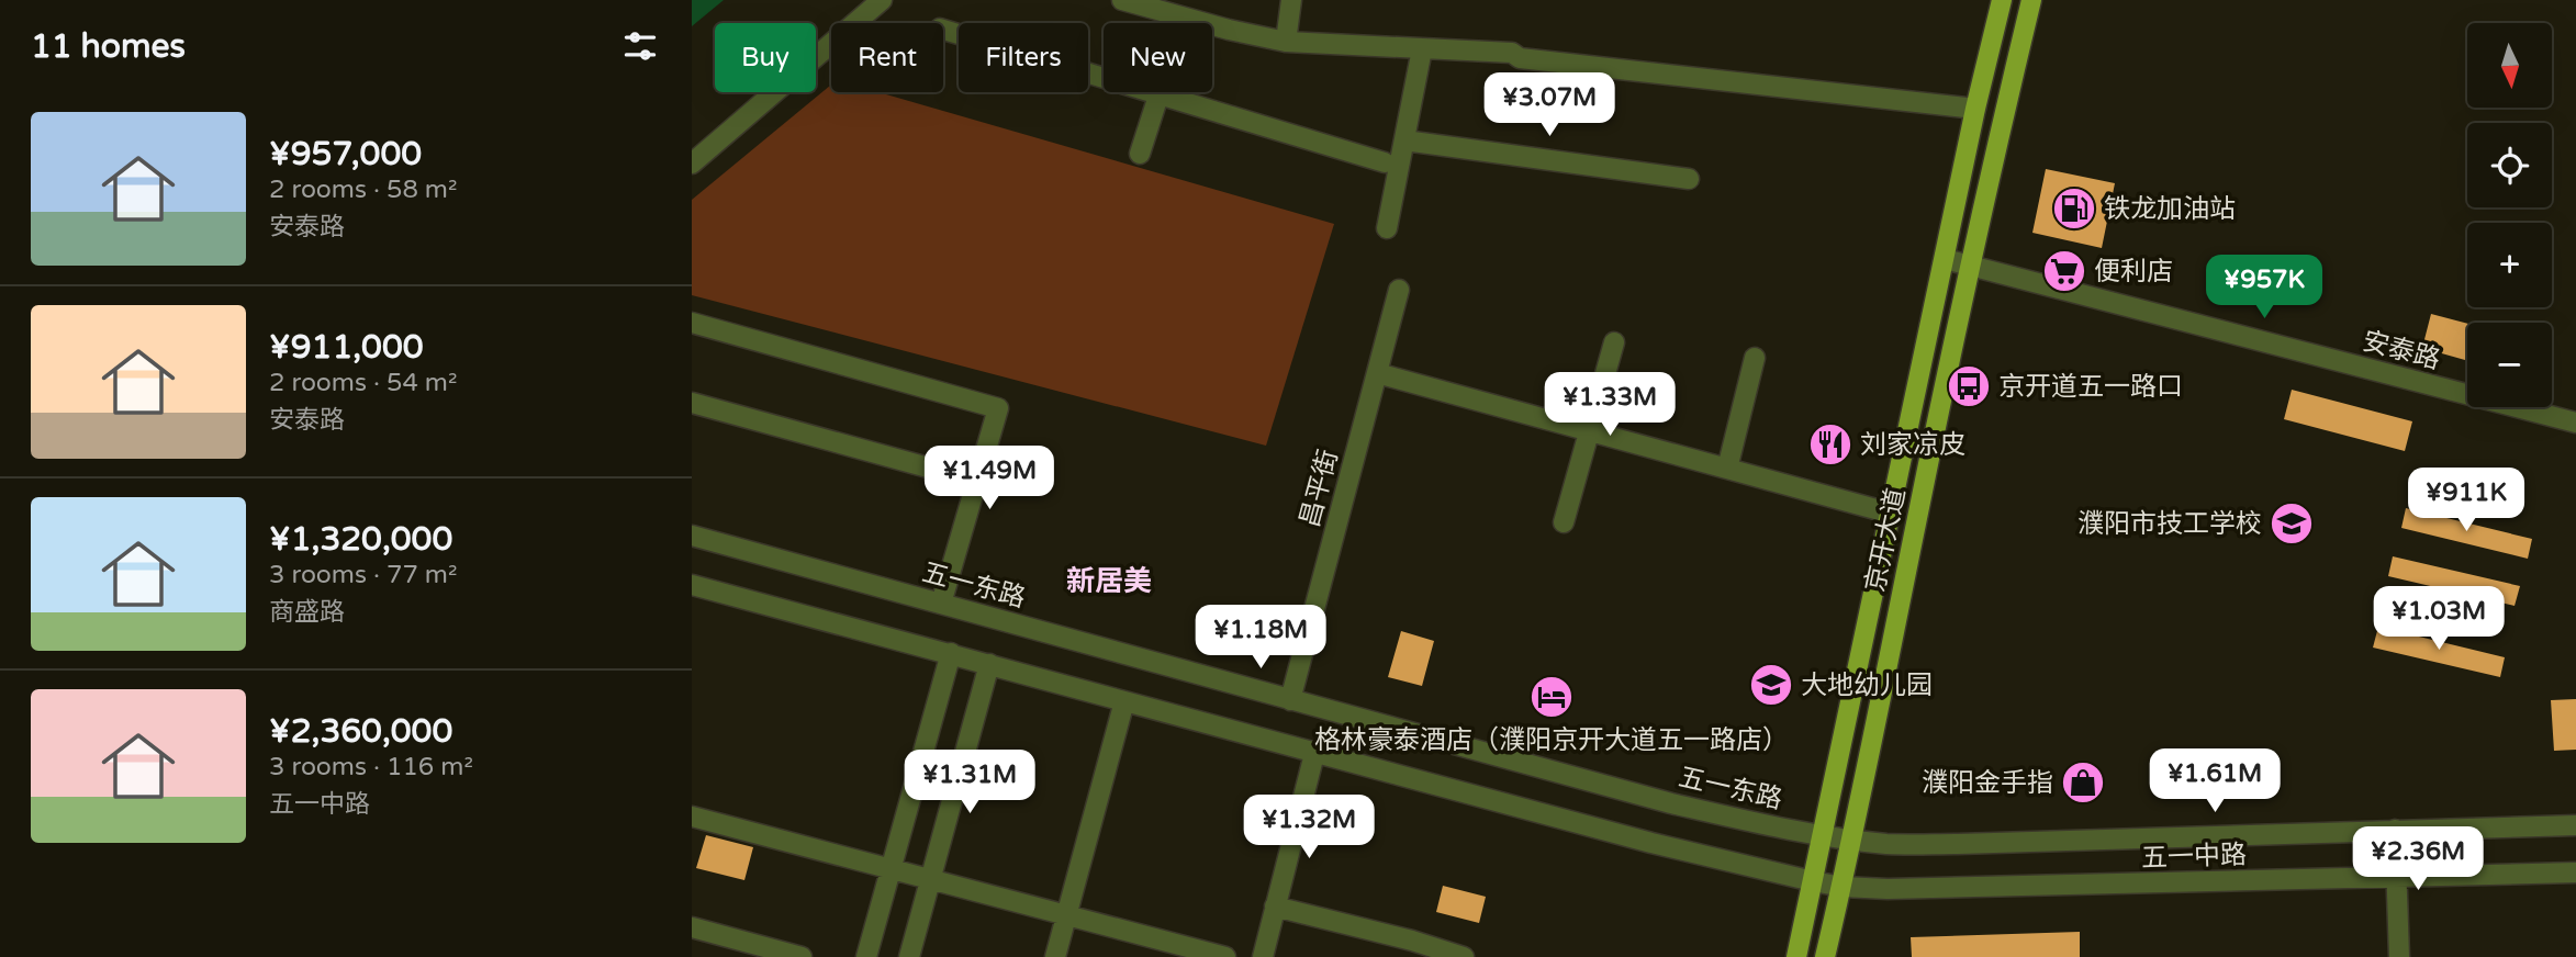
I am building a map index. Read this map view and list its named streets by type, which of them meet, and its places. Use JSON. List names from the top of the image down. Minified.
{"streets":{"main road":["京开大道"],"street":["安泰路","昌平街","五一东路","五一中路"]},"crossings":[["安泰路","京开大道"],["昌平街","五一东路"],["京开大道","五一东路"],["京开大道","五一中路"],["五一东路","五一中路"]],"districts":["新居美"],"places":{"fuel station":["铁龙加油站"],"supermarket":["便利店"],"bus stop":["京开道五一路口"],"restaurant":["刘家凉皮"],"school or university":["濮阳市技工学校","大地幼儿园"],"hotel":["格林豪泰酒店（濮阳京开大道五一路店）"],"shop":["濮阳金手指"]},"north":"bottom","page":{"heading":"11 homes","map_buttons":["+","−"],"chip":["Buy","Rent","Filters","New"],"price":["¥3.07M","¥957K","¥1.33M","¥1.49M","¥911K","¥1.03M","¥1.18M","¥1.61M","¥1.31M","¥1.32M","¥2.36M"],"list":[{"name":"¥957,000","note":"2 rooms · 58 m² · 安泰路"},{"name":"¥911,000","note":"2 rooms · 54 m² · 安泰路"},{"name":"¥1,320,000","note":"3 rooms · 77 m² · 商盛路"},{"name":"¥2,360,000","note":"3 rooms · 116 m² · 五一中路"}]}}
